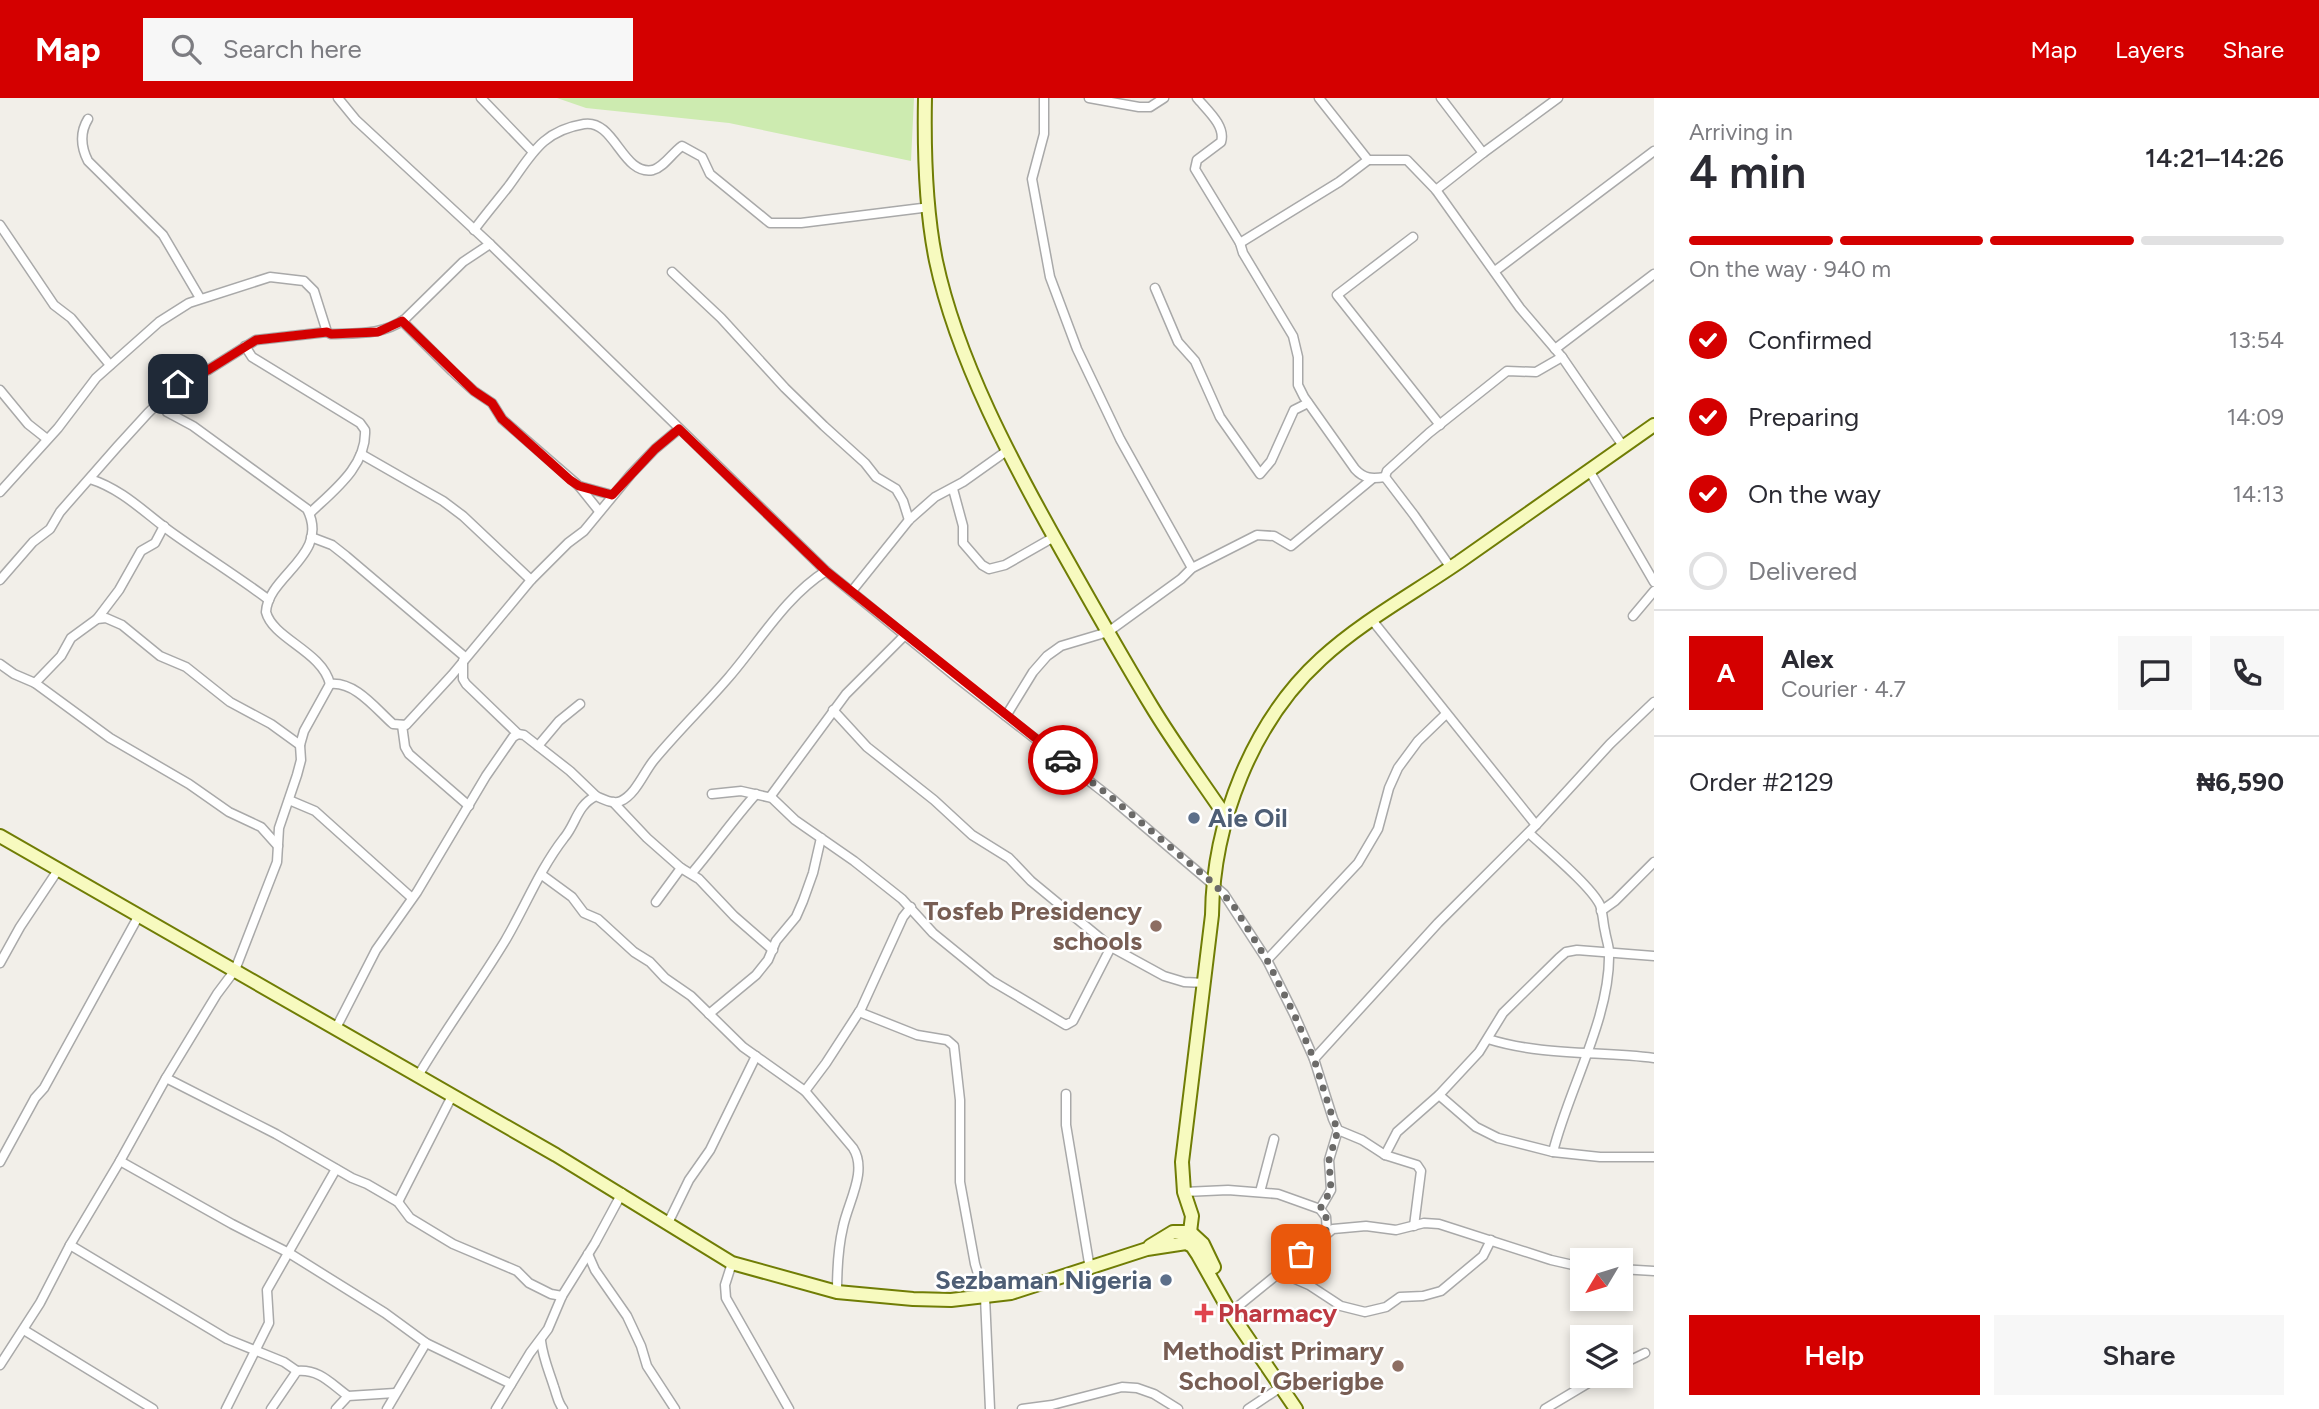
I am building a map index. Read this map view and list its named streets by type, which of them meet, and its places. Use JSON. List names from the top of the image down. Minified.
{"places":{"other":["Aie Oil","Tosfeb Presidency schools","Sezbaman Nigeria","Methodist Primary School, Gberigbe"],"health":["Pharmacy"]},"north":"bottom left","page":{"header":"Map","search":"Search here","nav":["Map","Layers","Share"],"heading":["4 min","Arriving in","14:21–14:26"],"panel":["Alex","Courier · 4.7","Order #2129","₦6,590"],"bar":"On the way · 940 m","list":[["Confirmed","13:54"],["Preparing","14:09"],["On the way","14:13"],"Delivered"],"round":"A","buttons":["Help","Share"]}}
